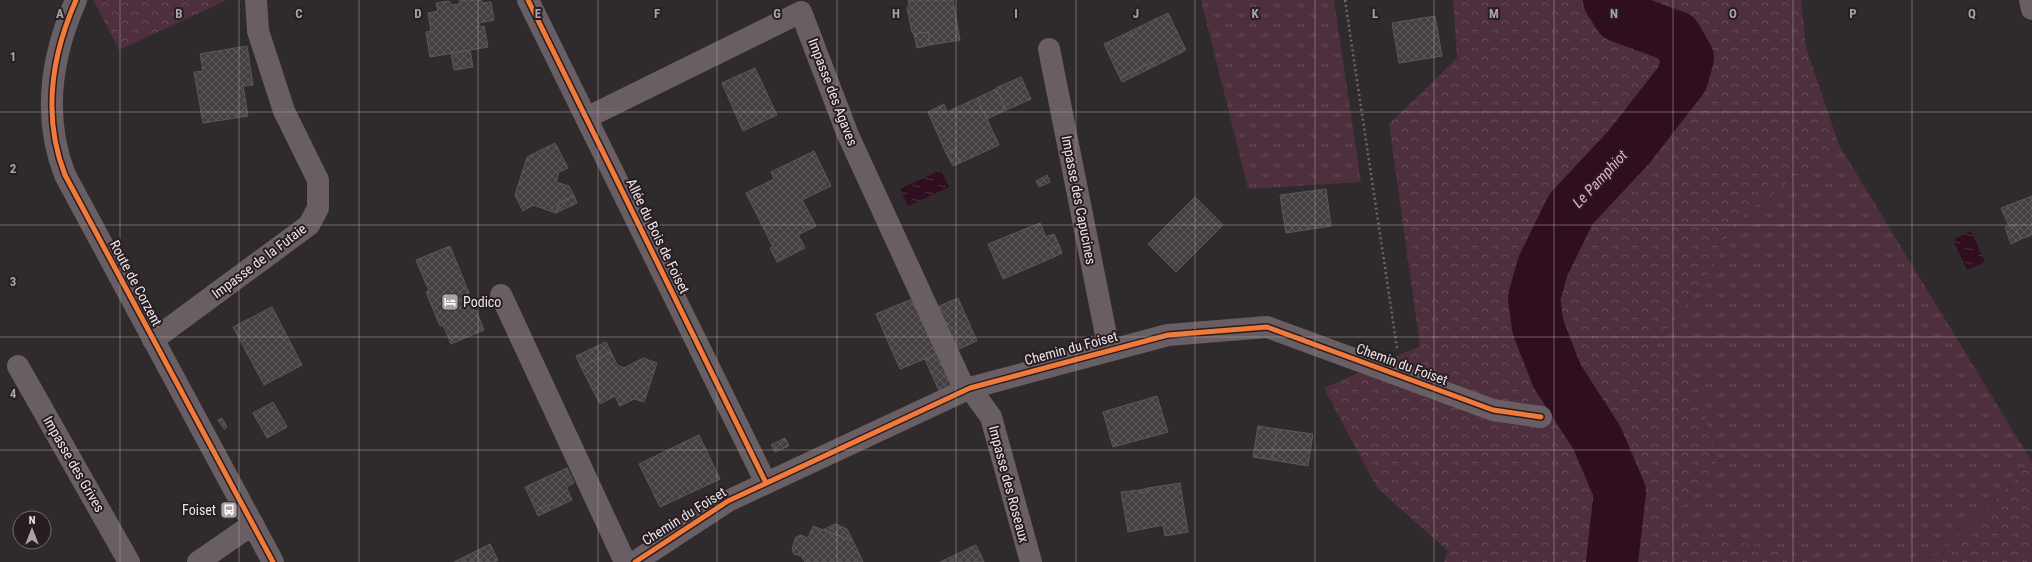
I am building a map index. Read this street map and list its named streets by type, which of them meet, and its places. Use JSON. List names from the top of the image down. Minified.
{"streets":{"street":["Impasse des Agaves","Impasse des Capucines","Allée du Bois de Foiset","Impasse de la Futaie","Route de Corzent","Chemin du Foiset","Impasse des Grives","Impasse des Roseaux"]},"crossings":[["Impasse des Agaves","Allée du Bois de Foiset"],["Impasse des Agaves","Chemin du Foiset"],["Impasse des Agaves","Impasse des Roseaux"],["Impasse des Capucines","Chemin du Foiset"],["Allée du Bois de Foiset","Chemin du Foiset"],["Impasse de la Futaie","Route de Corzent"],["Chemin du Foiset","Impasse des Roseaux"]],"water":["Le Pamphiot"],"places":{"hotel":["Podico"],"bus stop":["Foiset"]},"north":"top","grid":{"columns":["A","B","C","D","E","F","G","H","I","J","K","L","M","N","O","P","Q"],"rows":["1","2","3","4"]}}
